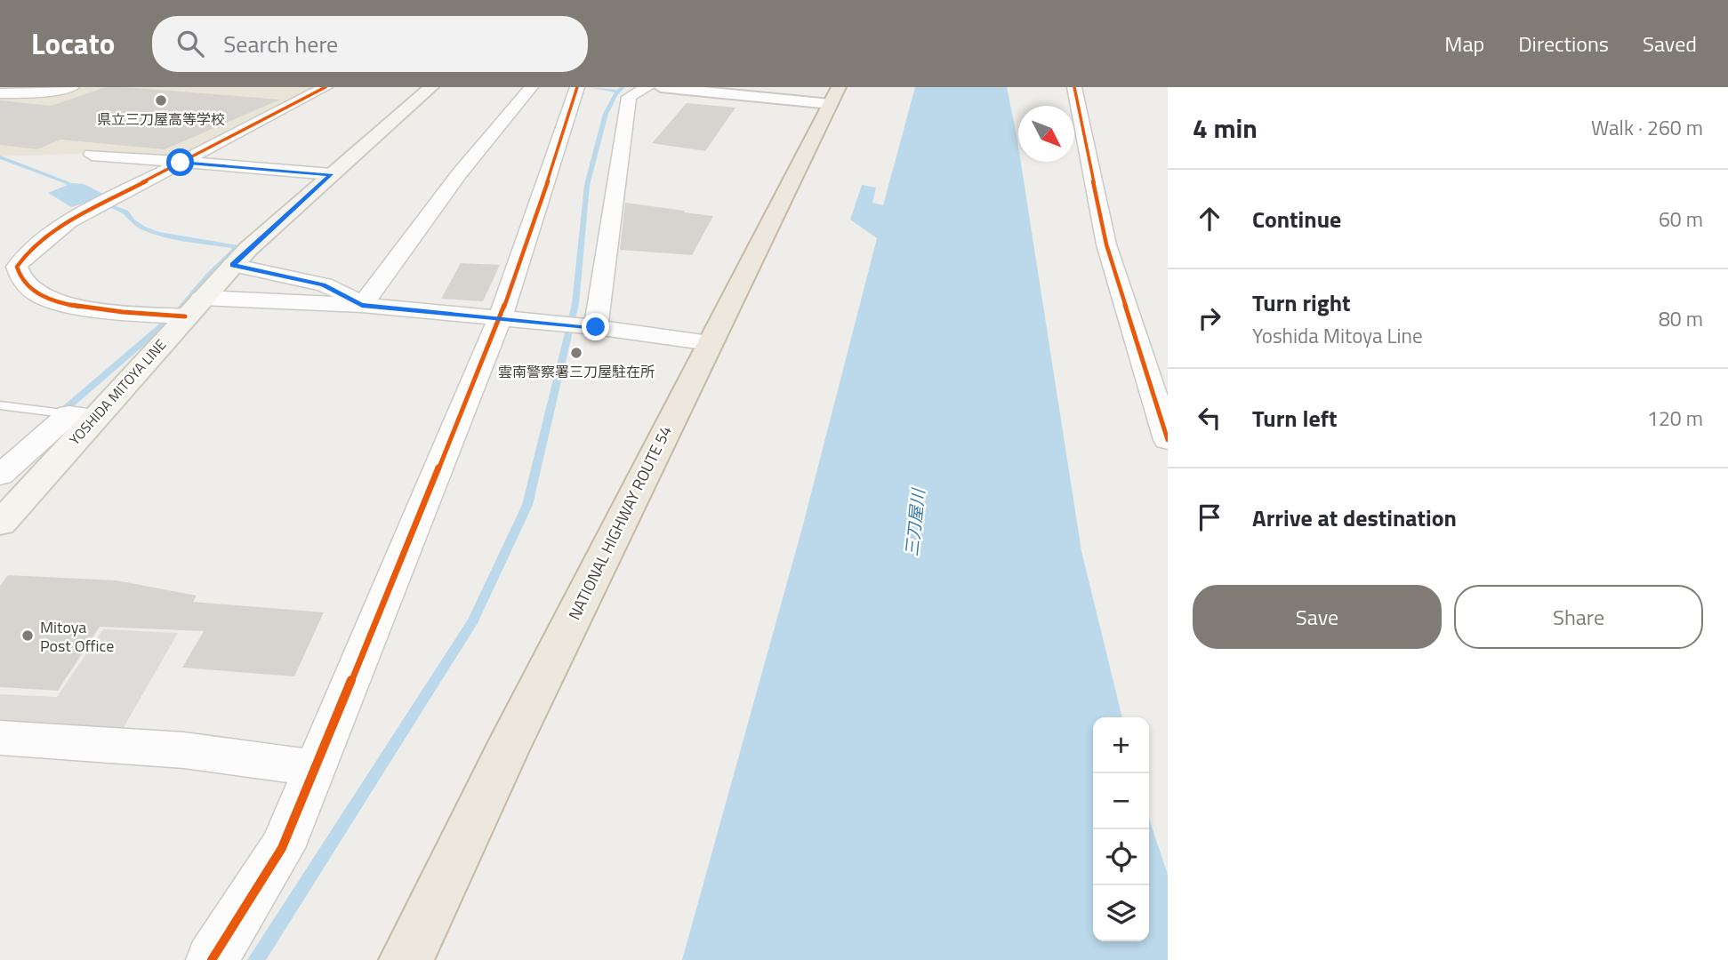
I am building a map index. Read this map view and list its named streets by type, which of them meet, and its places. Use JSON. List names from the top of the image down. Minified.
{"streets":{"highway":["NATIONAL HIGHWAY ROUTE 54"],"main road":["YOSHIDA MITOYA LINE"]},"water":["三刀屋川"],"places":["県立三刀屋高等学校","雲南警察署三刀屋駐在所","Mitoya Post Office"],"north":"bottom right","page":{"header":"Locato","search":"Search here","nav":["Map","Directions","Saved"],"heading":["4 min","Walk · 260 m"],"list":[["Continue","60 m"],["Turn right","Yoshida Mitoya Line","80 m"],["Turn left","120 m"],"Arrive at destination"],"buttons":["Save","Share"],"map_buttons":["+","−"]}}
